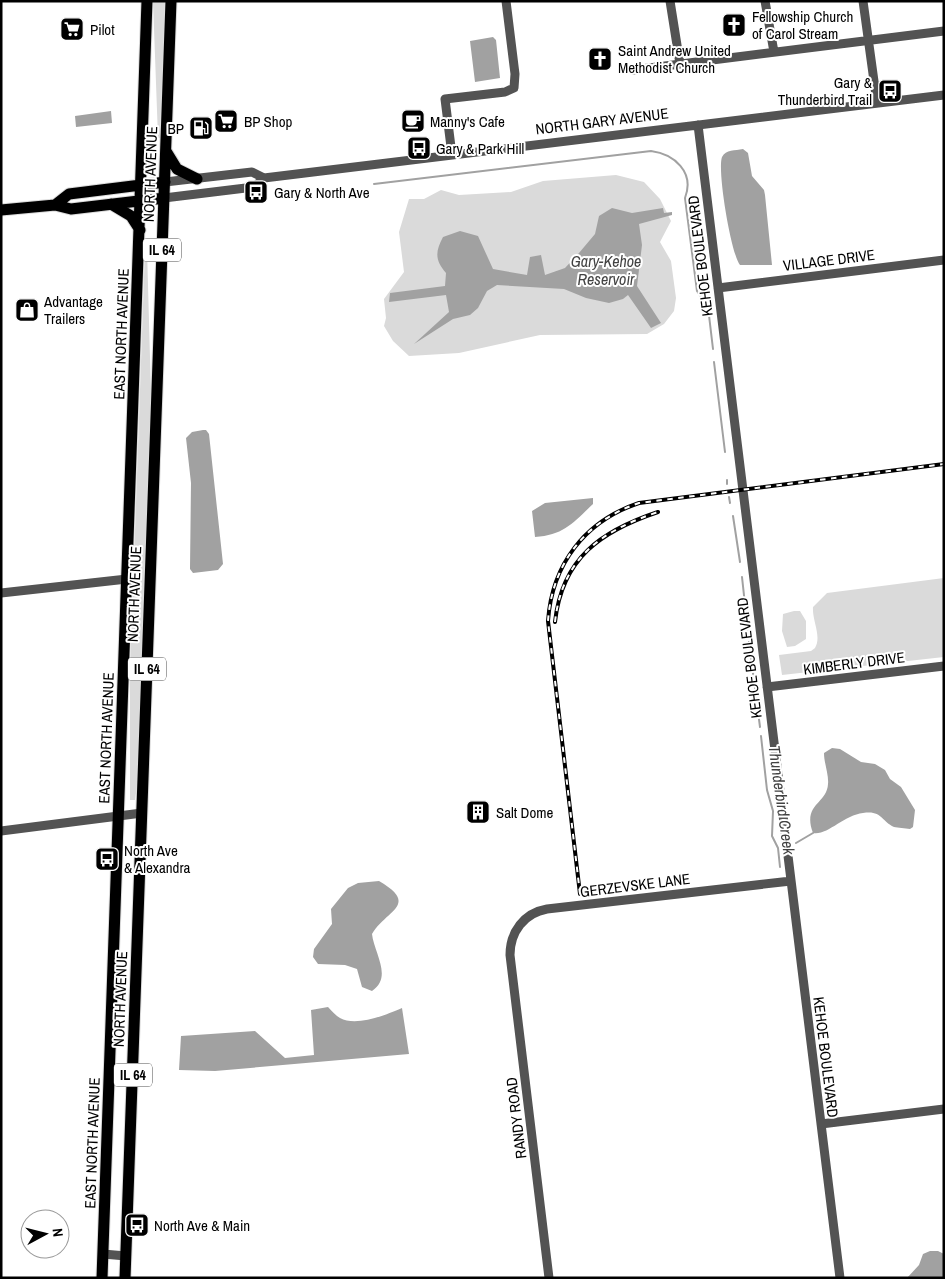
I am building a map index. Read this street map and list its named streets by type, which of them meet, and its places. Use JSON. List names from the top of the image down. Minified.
{"streets":{"main road":["NORTH GARY AVENUE","NORTH AVENUE","IL 64","EAST NORTH AVENUE"],"street":["KEHOE BOULEVARD","VILLAGE DRIVE","KIMBERLY DRIVE","GERZEVSKE LANE","RANDY ROAD"]},"crossings":[["NORTH GARY AVENUE","NORTH AVENUE"],["NORTH GARY AVENUE","KEHOE BOULEVARD"],["NORTH GARY AVENUE","EAST NORTH AVENUE"],["NORTH AVENUE","EAST NORTH AVENUE"],["KEHOE BOULEVARD","VILLAGE DRIVE"],["KEHOE BOULEVARD","KIMBERLY DRIVE"],["KEHOE BOULEVARD","GERZEVSKE LANE"],["GERZEVSKE LANE","RANDY ROAD"]],"water":["Gary-Kehoe Reservoir","Thunderbird Creek"],"places":{"church":["Fellowship Church of Carol Stream","Saint Andrew United Methodist Church"],"supermarket":["Pilot","BP Shop"],"bus stop":["Gary & Thunderbird Trail","Gary & Park Hill","Gary & North Ave","North Ave & Alexandra","North Ave & Main"],"cafe":["Manny's Cafe"],"fuel station":["BP"],"shop":["Advantage Trailers"],"building":["Salt Dome"]},"north":"right"}
